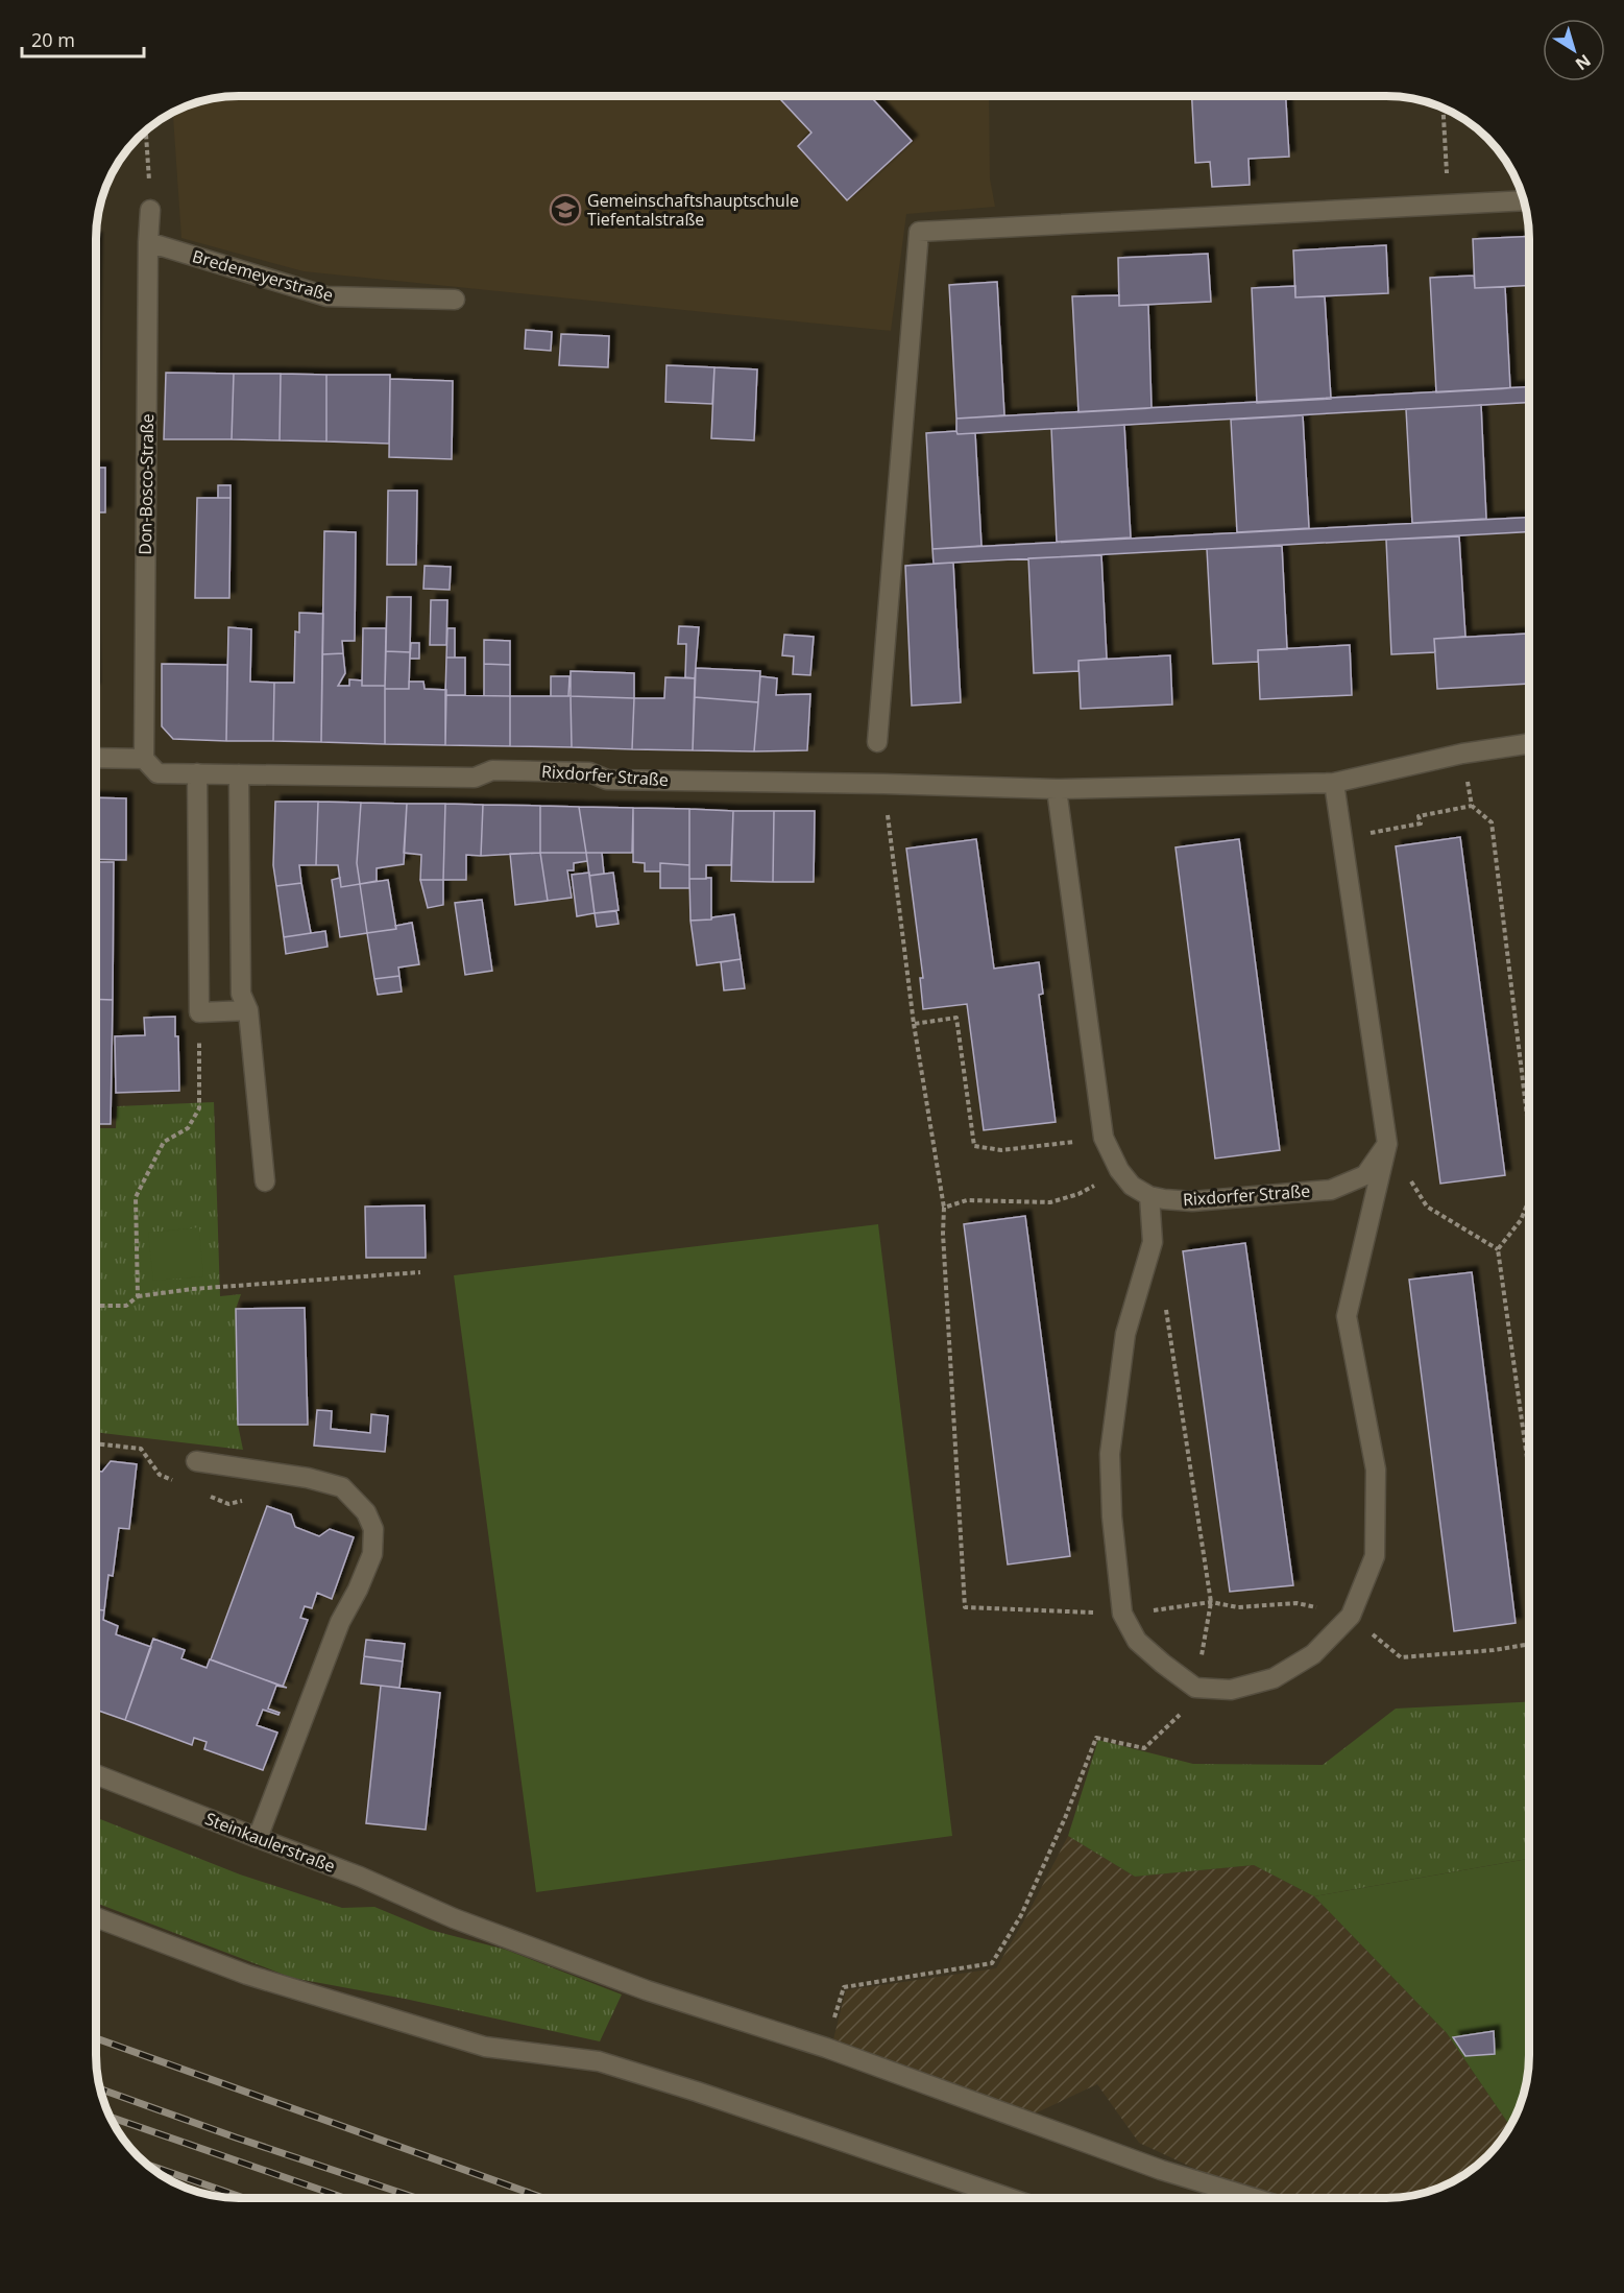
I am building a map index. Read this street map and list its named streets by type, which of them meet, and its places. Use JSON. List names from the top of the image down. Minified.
{"streets":{"street":["Bredemeyerstraße","Don-Bosco-Straße","Rixdorfer Straße","Steinkaulerstraße"]},"crossings":[["Bredemeyerstraße","Don-Bosco-Straße"],["Don-Bosco-Straße","Rixdorfer Straße"]],"places":{"school or university":["Gemeinschaftshauptschule Tiefentalstraße"]},"scale_bar":"20 m","north":"bottom right"}
